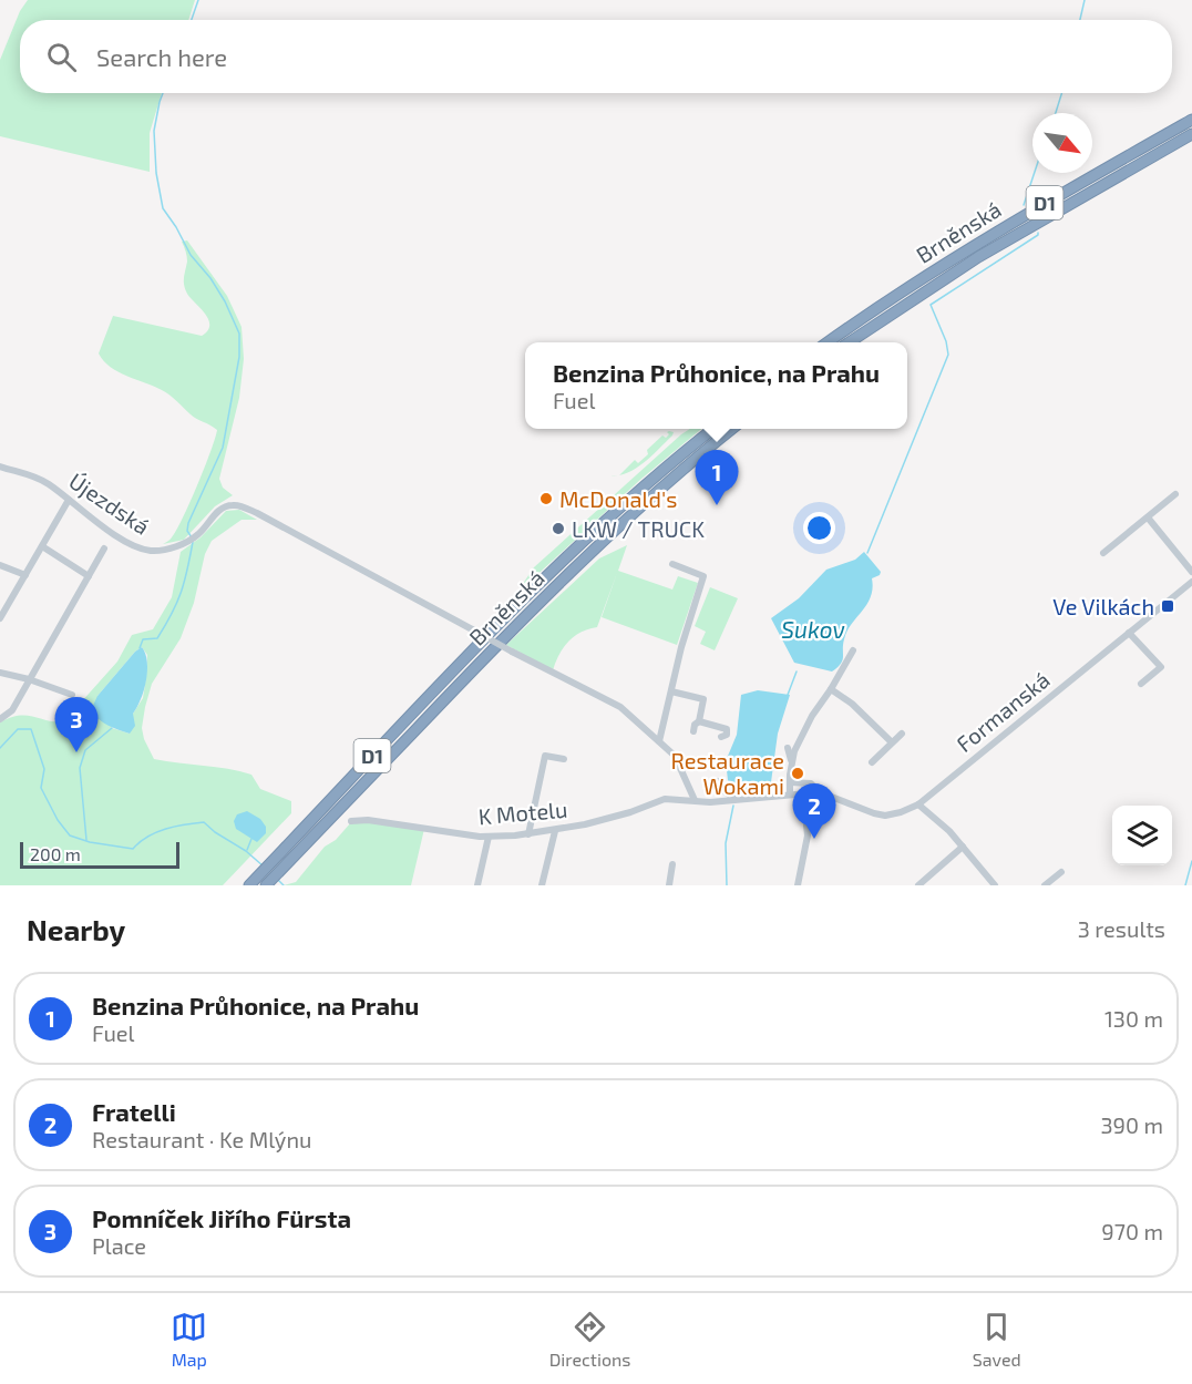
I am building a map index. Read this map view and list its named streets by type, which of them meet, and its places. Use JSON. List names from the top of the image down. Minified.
{"streets":{"highway":["D1","Brněnská"],"street":["Újezdská","Formanská","K Motelu"]},"crossings":[["Formanská","K Motelu"]],"water":["Sukov"],"places":{"other":["McDonald's","LKW / TRUCK","Restaurace Wokami"],"transit":["Ve Vilkách"]},"scale_bar":"200 m","north":"bottom right","page":{"search":"Search here","popup":["Benzina Průhonice, na Prahu","Fuel"],"pins":["1","3","2"],"scale":"200 m","heading":["Nearby","3 results"],"list":[{"mark":"1","name":"Benzina Průhonice, na Prahu","note":"Fuel","value":"130 m"},{"mark":"2","name":"Fratelli","note":"Restaurant · Ke Mlýnu","value":"390 m"},{"mark":"3","name":"Pomníček Jiřího Fürsta","note":"Place","value":"970 m"}],"nav":["Map","Directions","Saved"]}}
